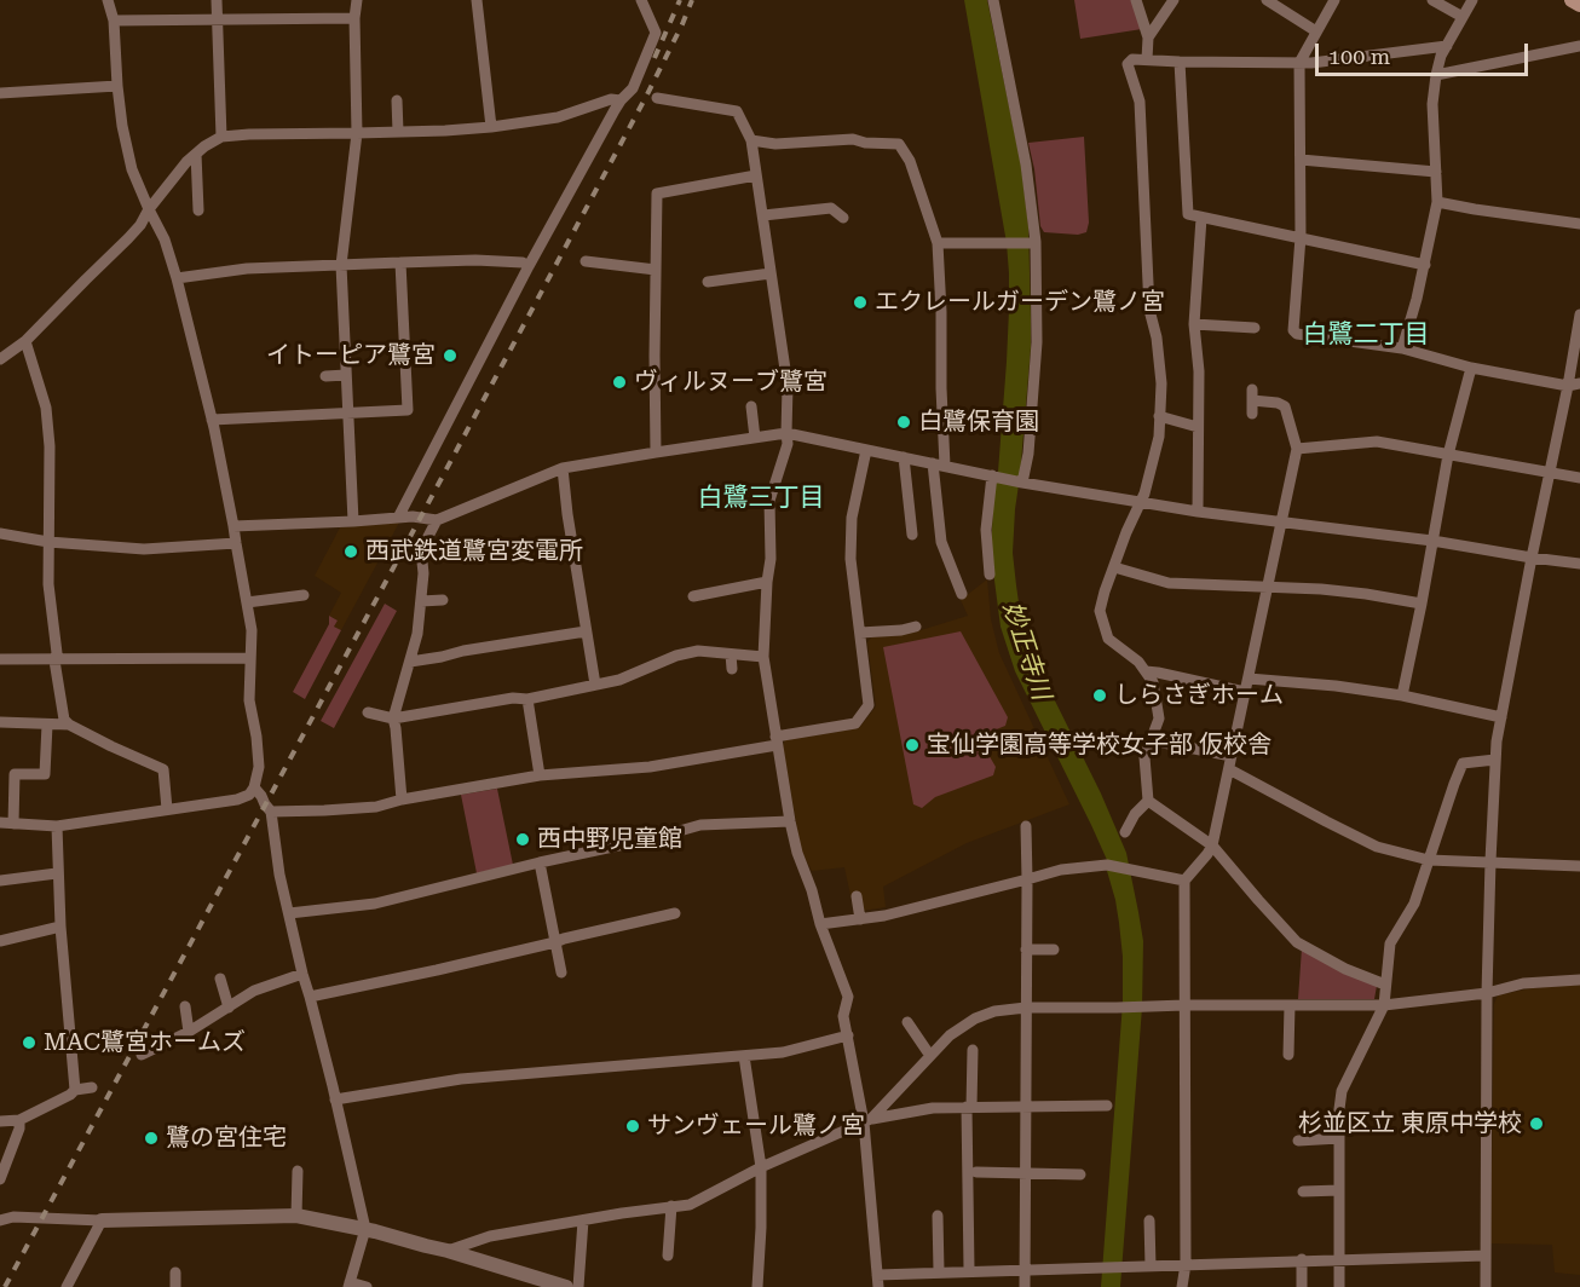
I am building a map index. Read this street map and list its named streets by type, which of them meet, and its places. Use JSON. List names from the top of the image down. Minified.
{"districts":["白鷺二丁目","白鷺三丁目"],"water":["妙正寺川"],"places":["エクレールガーデン鷺ノ宮","イトーピア鷺宮","ヴィルヌーブ鷺宮","白鷺保育園","西武鉄道鷺宮変電所","しらさぎホーム","宝仙学園高等学校女子部 仮校舎","西中野児童館","MAC鷺宮ホームズ","杉並区立 東原中学校","サンヴェール鷺ノ宮","鷺の宮住宅"],"scale_bar":"100 m"}
